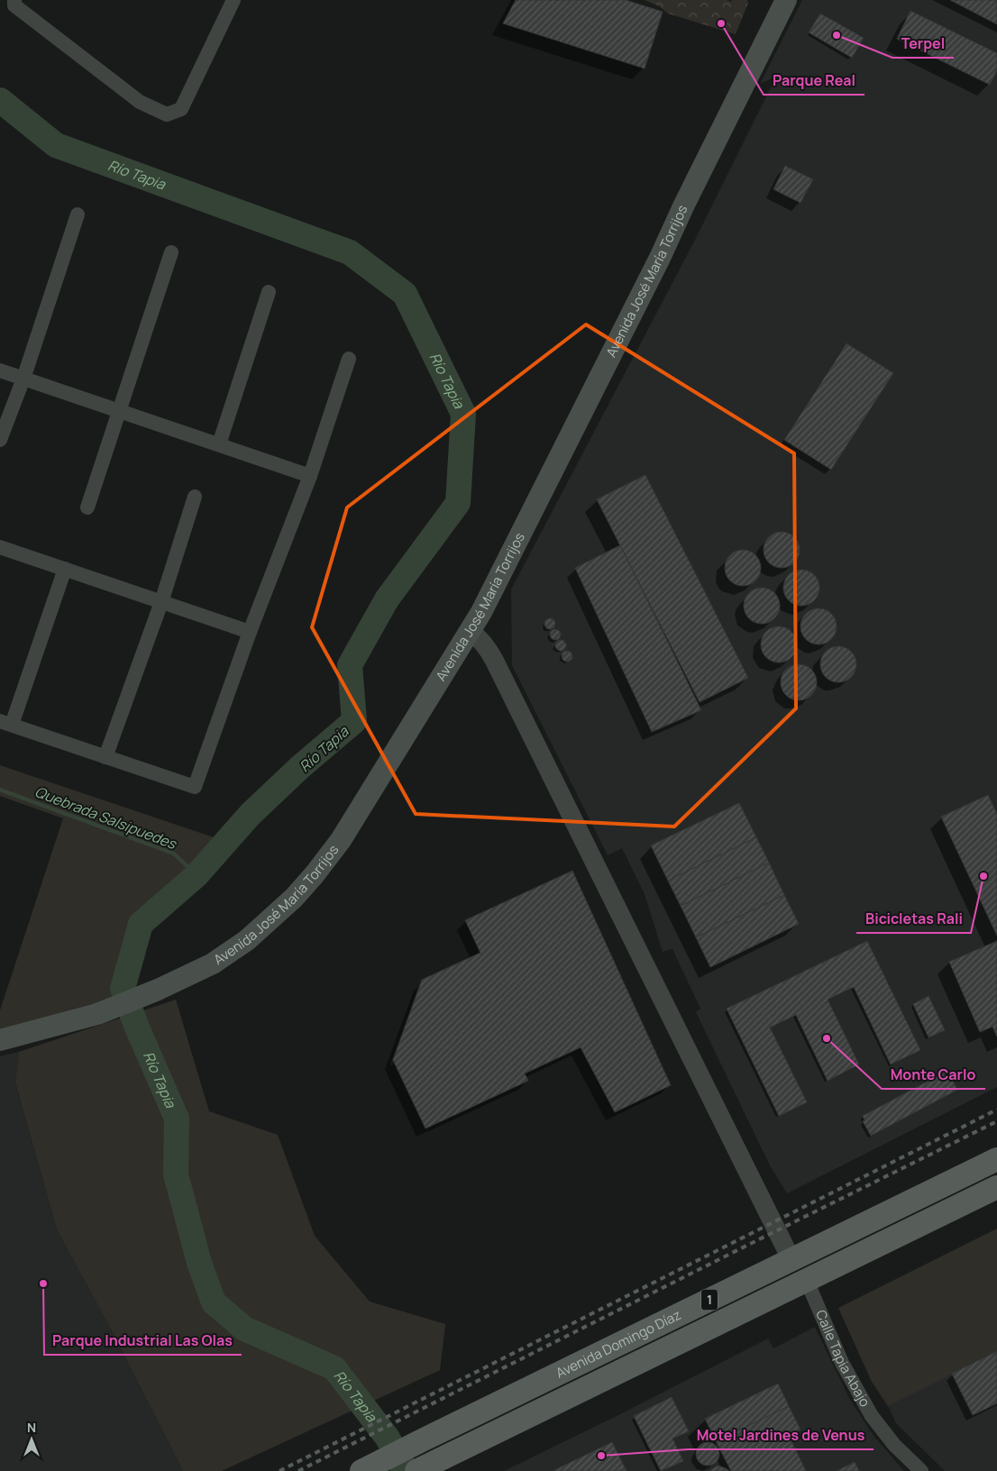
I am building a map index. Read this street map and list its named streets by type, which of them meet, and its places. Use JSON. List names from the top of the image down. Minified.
{"streets":{"main road":["Avenida José María Torrijos","1","Avenida Domingo Díaz"],"street":["Calle Tapia Abajo"]},"crossings":[["Avenida Domingo Díaz","Calle Tapia Abajo"]],"water":["Río Tapia","Quebrada Salsipuedes"],"places":["Parque Real","Terpel","Bicicletas Rali","Monte Carlo","Parque Industrial Las Olas","Motel Jardines de Venus"],"north":"top"}
